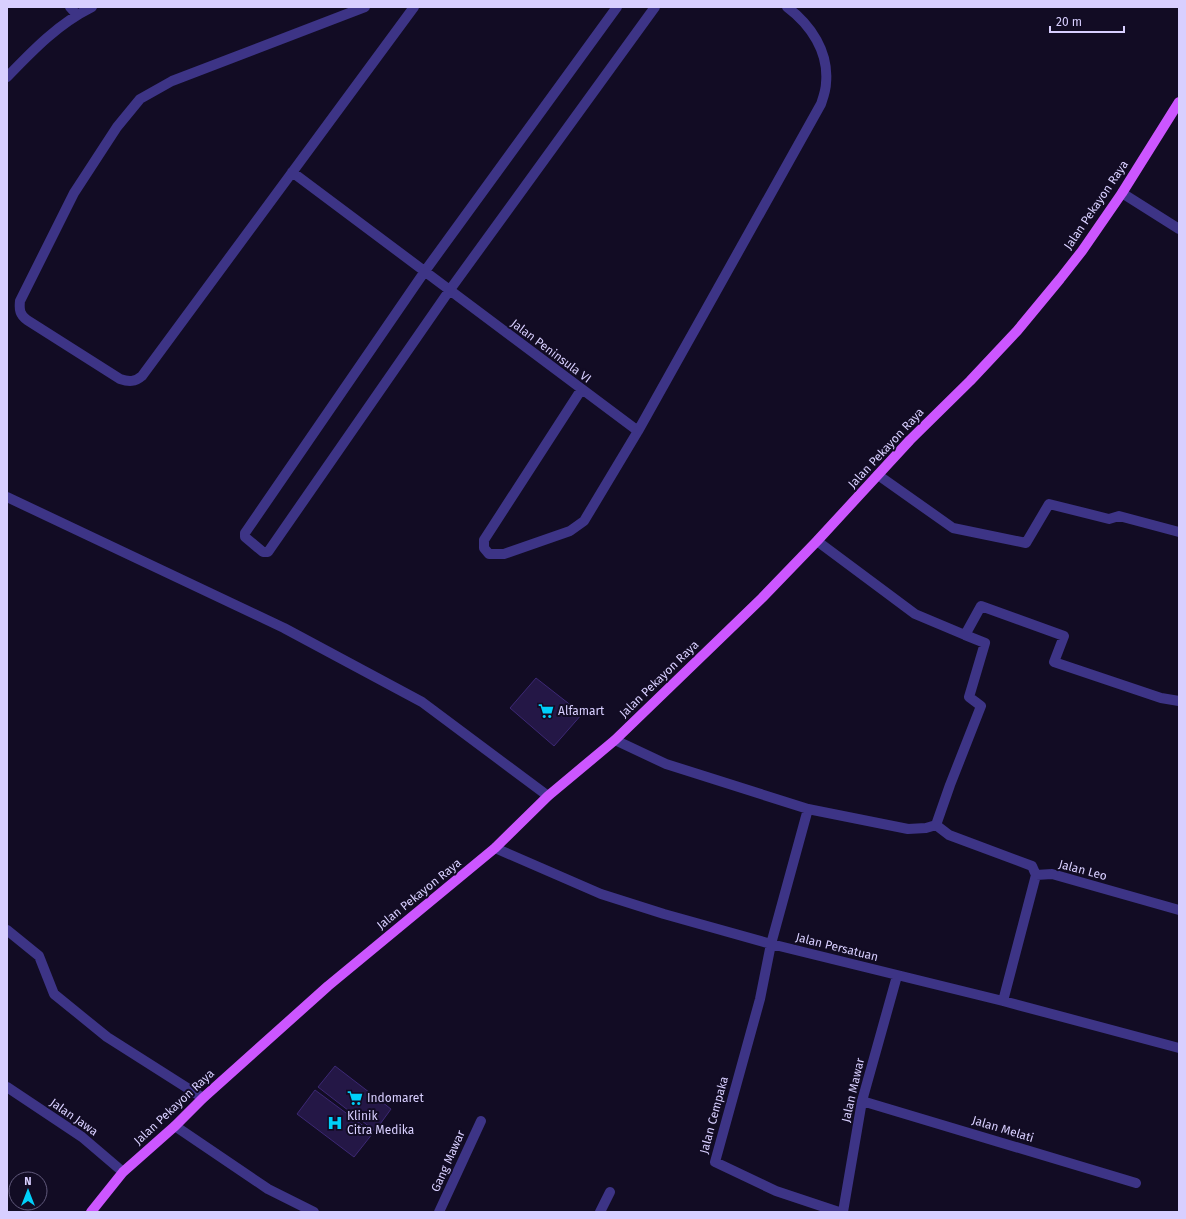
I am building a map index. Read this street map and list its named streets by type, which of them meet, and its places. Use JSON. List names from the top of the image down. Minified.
{"streets":{"main road":["Jalan Pekayon Raya"],"street":["Jalan Peninsula VI","Jalan Leo","Jalan Persatuan","Jalan Mawar","Jalan Cempaka","Jalan Jawa","Jalan Melati","Gang Mawar"]},"crossings":[["Jalan Pekayon Raya","Jalan Persatuan"],["Jalan Pekayon Raya","Jalan Jawa"],["Jalan Persatuan","Jalan Mawar"],["Jalan Persatuan","Jalan Cempaka"],["Jalan Mawar","Jalan Melati"]],"places":{"supermarket":["Alfamart","Indomaret"],"hospital":["Klinik Citra Medika"]},"scale_bar":"20 m","north":"top"}
